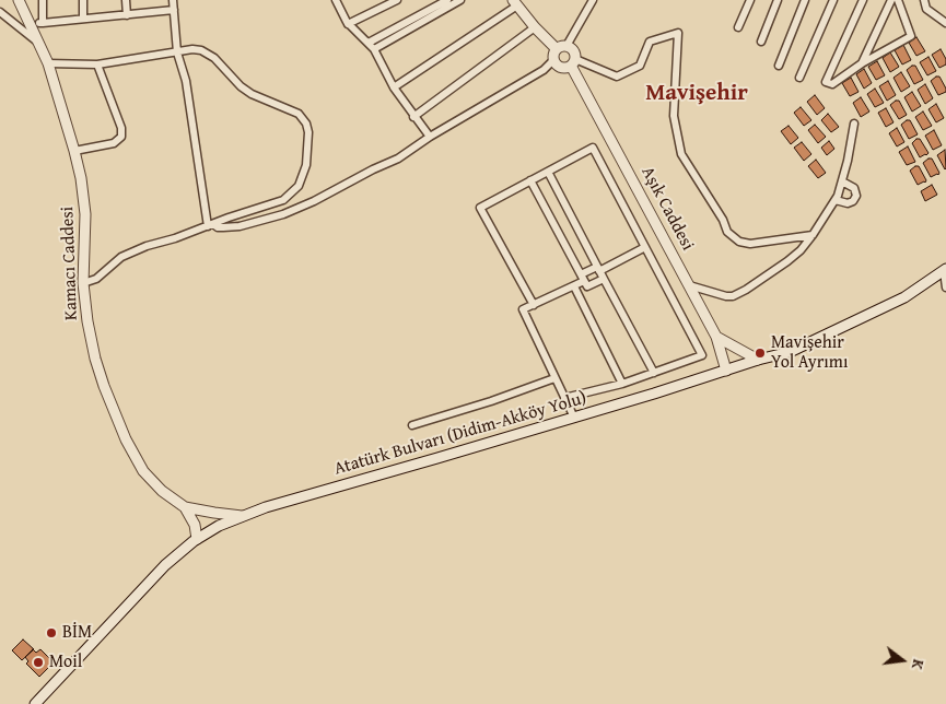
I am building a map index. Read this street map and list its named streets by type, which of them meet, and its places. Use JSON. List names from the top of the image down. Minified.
{"streets":{"street":["Aşık Caddesi","Kamacı Caddesi","Atatürk Bulvarı (Didim-Akköy Yolu)"]},"crossings":[["Aşık Caddesi","Atatürk Bulvarı (Didim-Akköy Yolu)"],["Kamacı Caddesi","Atatürk Bulvarı (Didim-Akköy Yolu)"]],"districts":["Mavişehir"],"places":["Mavişehir Yol Ayrımı","BİM","Moil"],"north":"right"}
